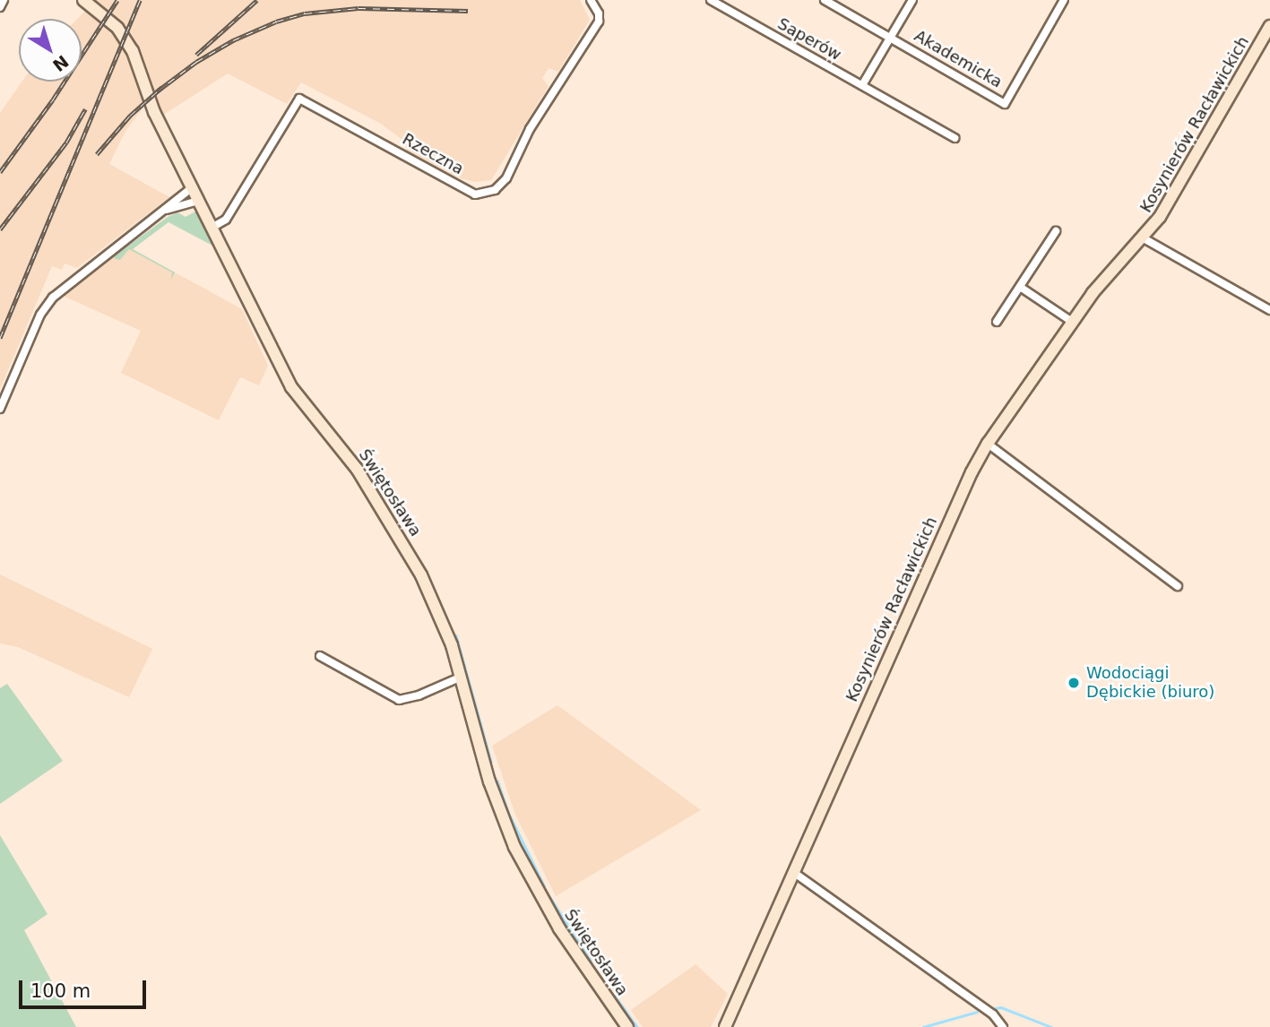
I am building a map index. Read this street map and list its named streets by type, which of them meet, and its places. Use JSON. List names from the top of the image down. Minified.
{"streets":{"street":["Saperów","Akademicka","Kosynierów Racławickich","Rzeczna","Świętosława"]},"crossings":[["Rzeczna","Świętosława"]],"places":["Wodociągi Dębickie (biuro)"],"scale_bar":"100 m","north":"bottom right"}
